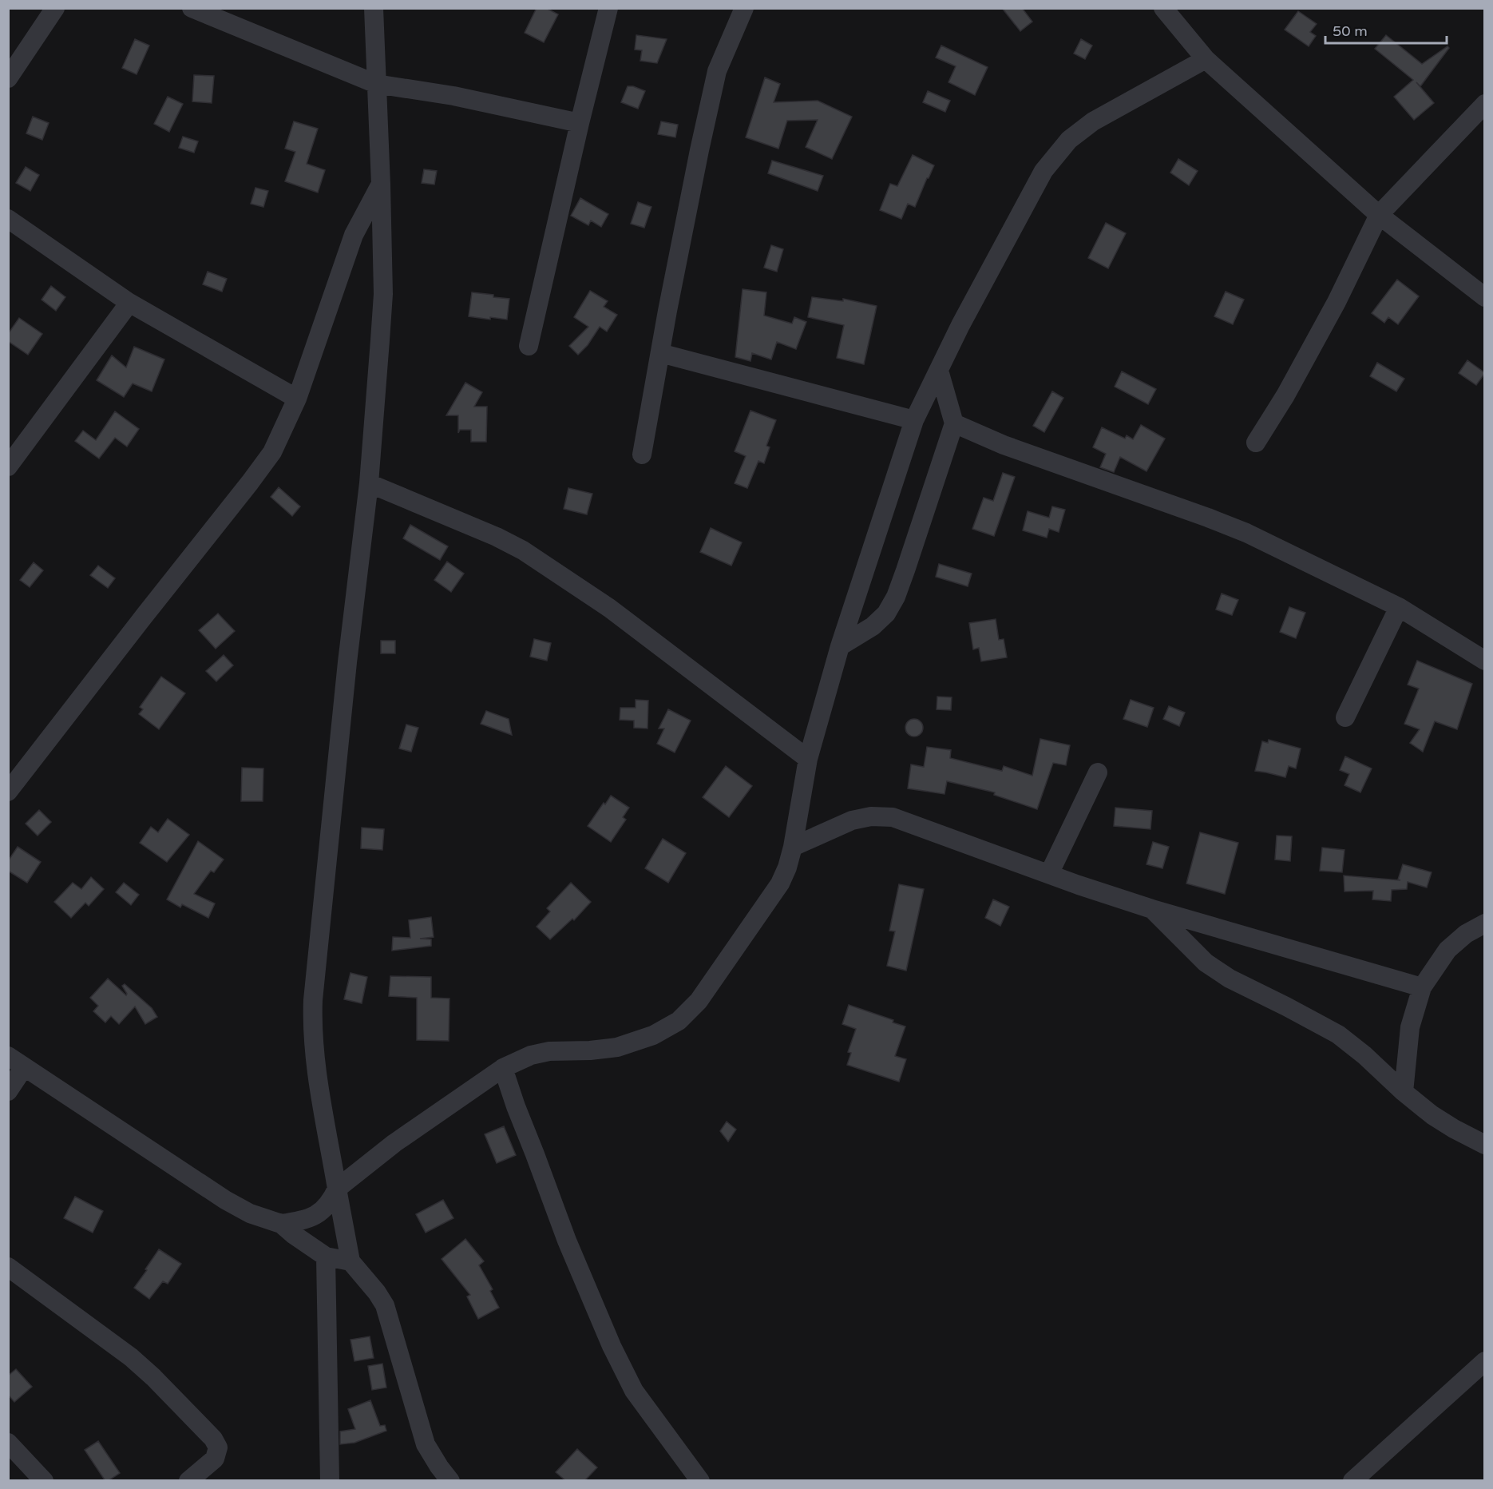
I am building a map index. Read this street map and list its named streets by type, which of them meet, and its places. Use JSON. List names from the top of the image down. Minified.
{"scale_bar":"50 m"}
